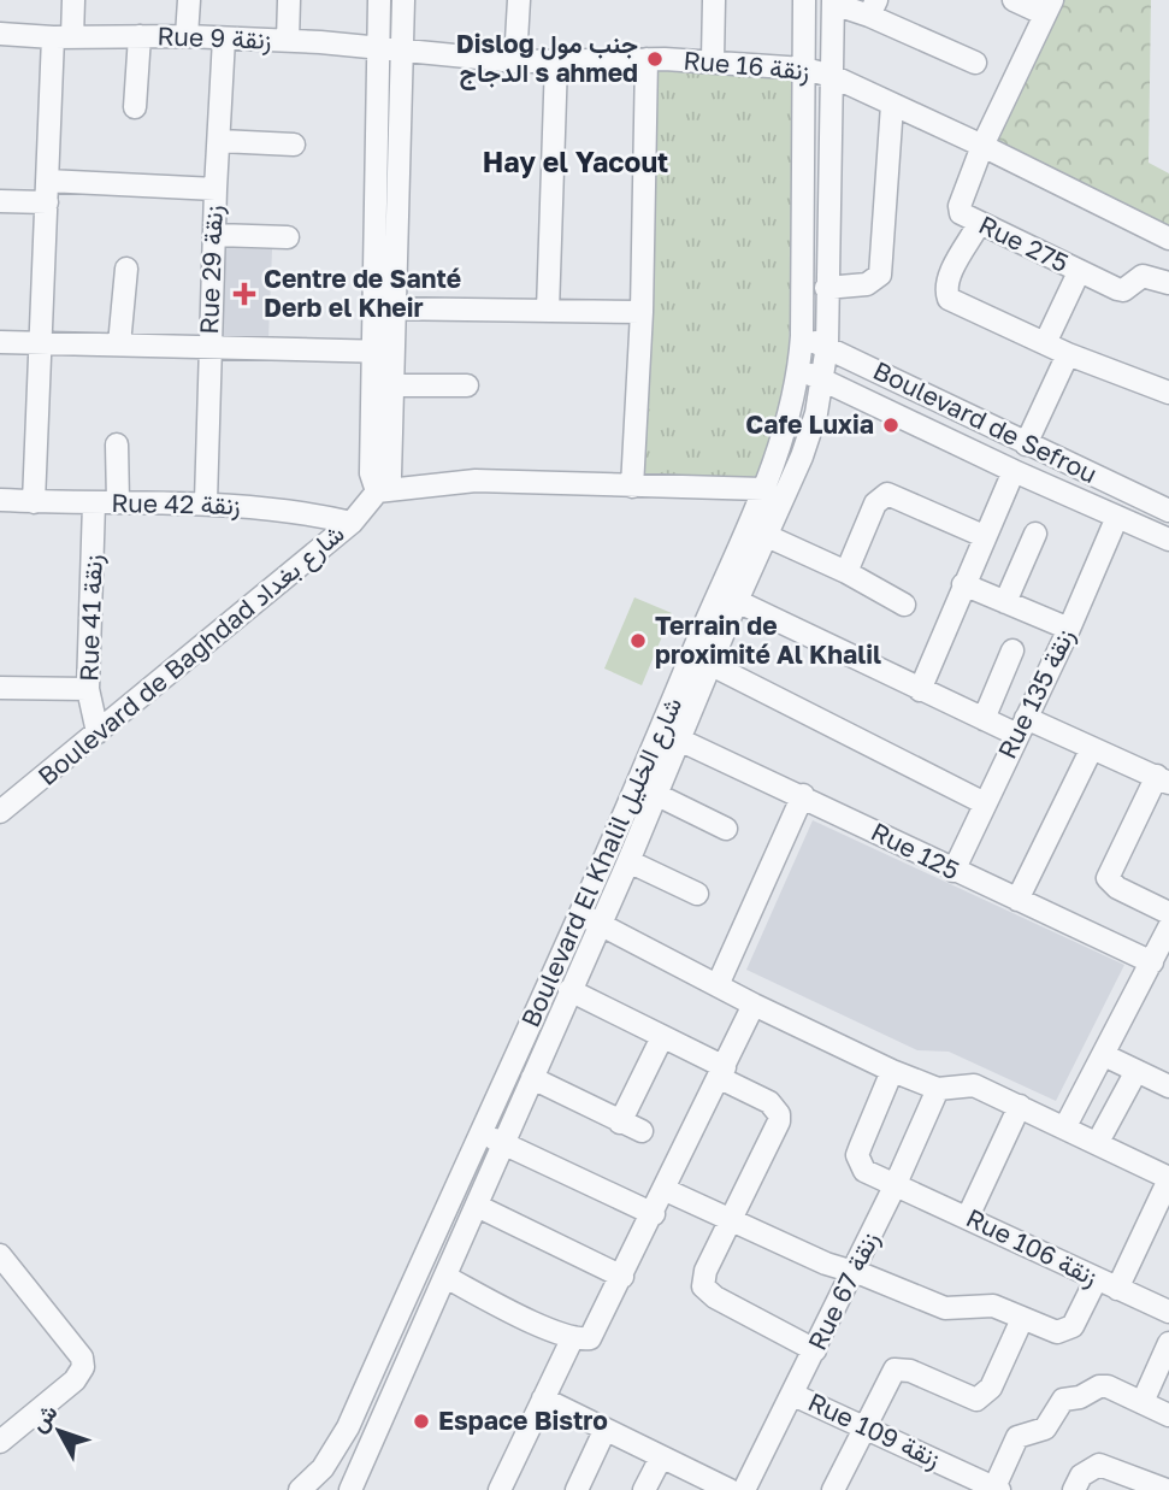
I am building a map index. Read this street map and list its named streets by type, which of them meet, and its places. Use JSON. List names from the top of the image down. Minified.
{"streets":{"street":["Rue 9 زنقة","Rue 16 زنقة","Rue 275","Rue 29 زنقة","Boulevard de Sefrou","Rue 42 زنقة","Rue 41 زنقة","Boulevard de Baghdad شارع بغداد","Rue 135 زنقة","Rue 125","Boulevard El Khalil شارع الخليل","Rue 106 زنقة","Rue 67 زنقة","Rue 109 زنقة"]},"crossings":[["Rue 9 زنقة","Rue 16 زنقة"],["Rue 9 زنقة","Rue 29 زنقة"],["Rue 9 زنقة","Boulevard de Baghdad شارع بغداد"],["Rue 16 زنقة","Rue 275"],["Rue 16 زنقة","Boulevard de Baghdad شارع بغداد"],["Rue 16 زنقة","Boulevard El Khalil شارع الخليل"],["Rue 29 زنقة","Rue 42 زنقة"],["Boulevard de Sefrou","Rue 135 زنقة"],["Boulevard de Sefrou","Boulevard El Khalil شارع الخليل"],["Rue 42 زنقة","Rue 41 زنقة"],["Rue 42 زنقة","Boulevard de Baghdad شارع بغداد"],["Rue 41 زنقة","Boulevard de Baghdad شارع بغداد"],["Rue 135 زنقة","Rue 125"],["Rue 125","Boulevard El Khalil شارع الخليل"],["Rue 106 زنقة","Rue 67 زنقة"],["Rue 67 زنقة","Rue 109 زنقة"]],"districts":["Hay el Yacout"],"places":{"other":["Dislog جنب مول الدجاج s ahmed","Cafe Luxia","Terrain de proximité Al Khalil","Espace Bistro"],"health":["Centre de Santé Derb el Kheir"]},"north":"top left"}
